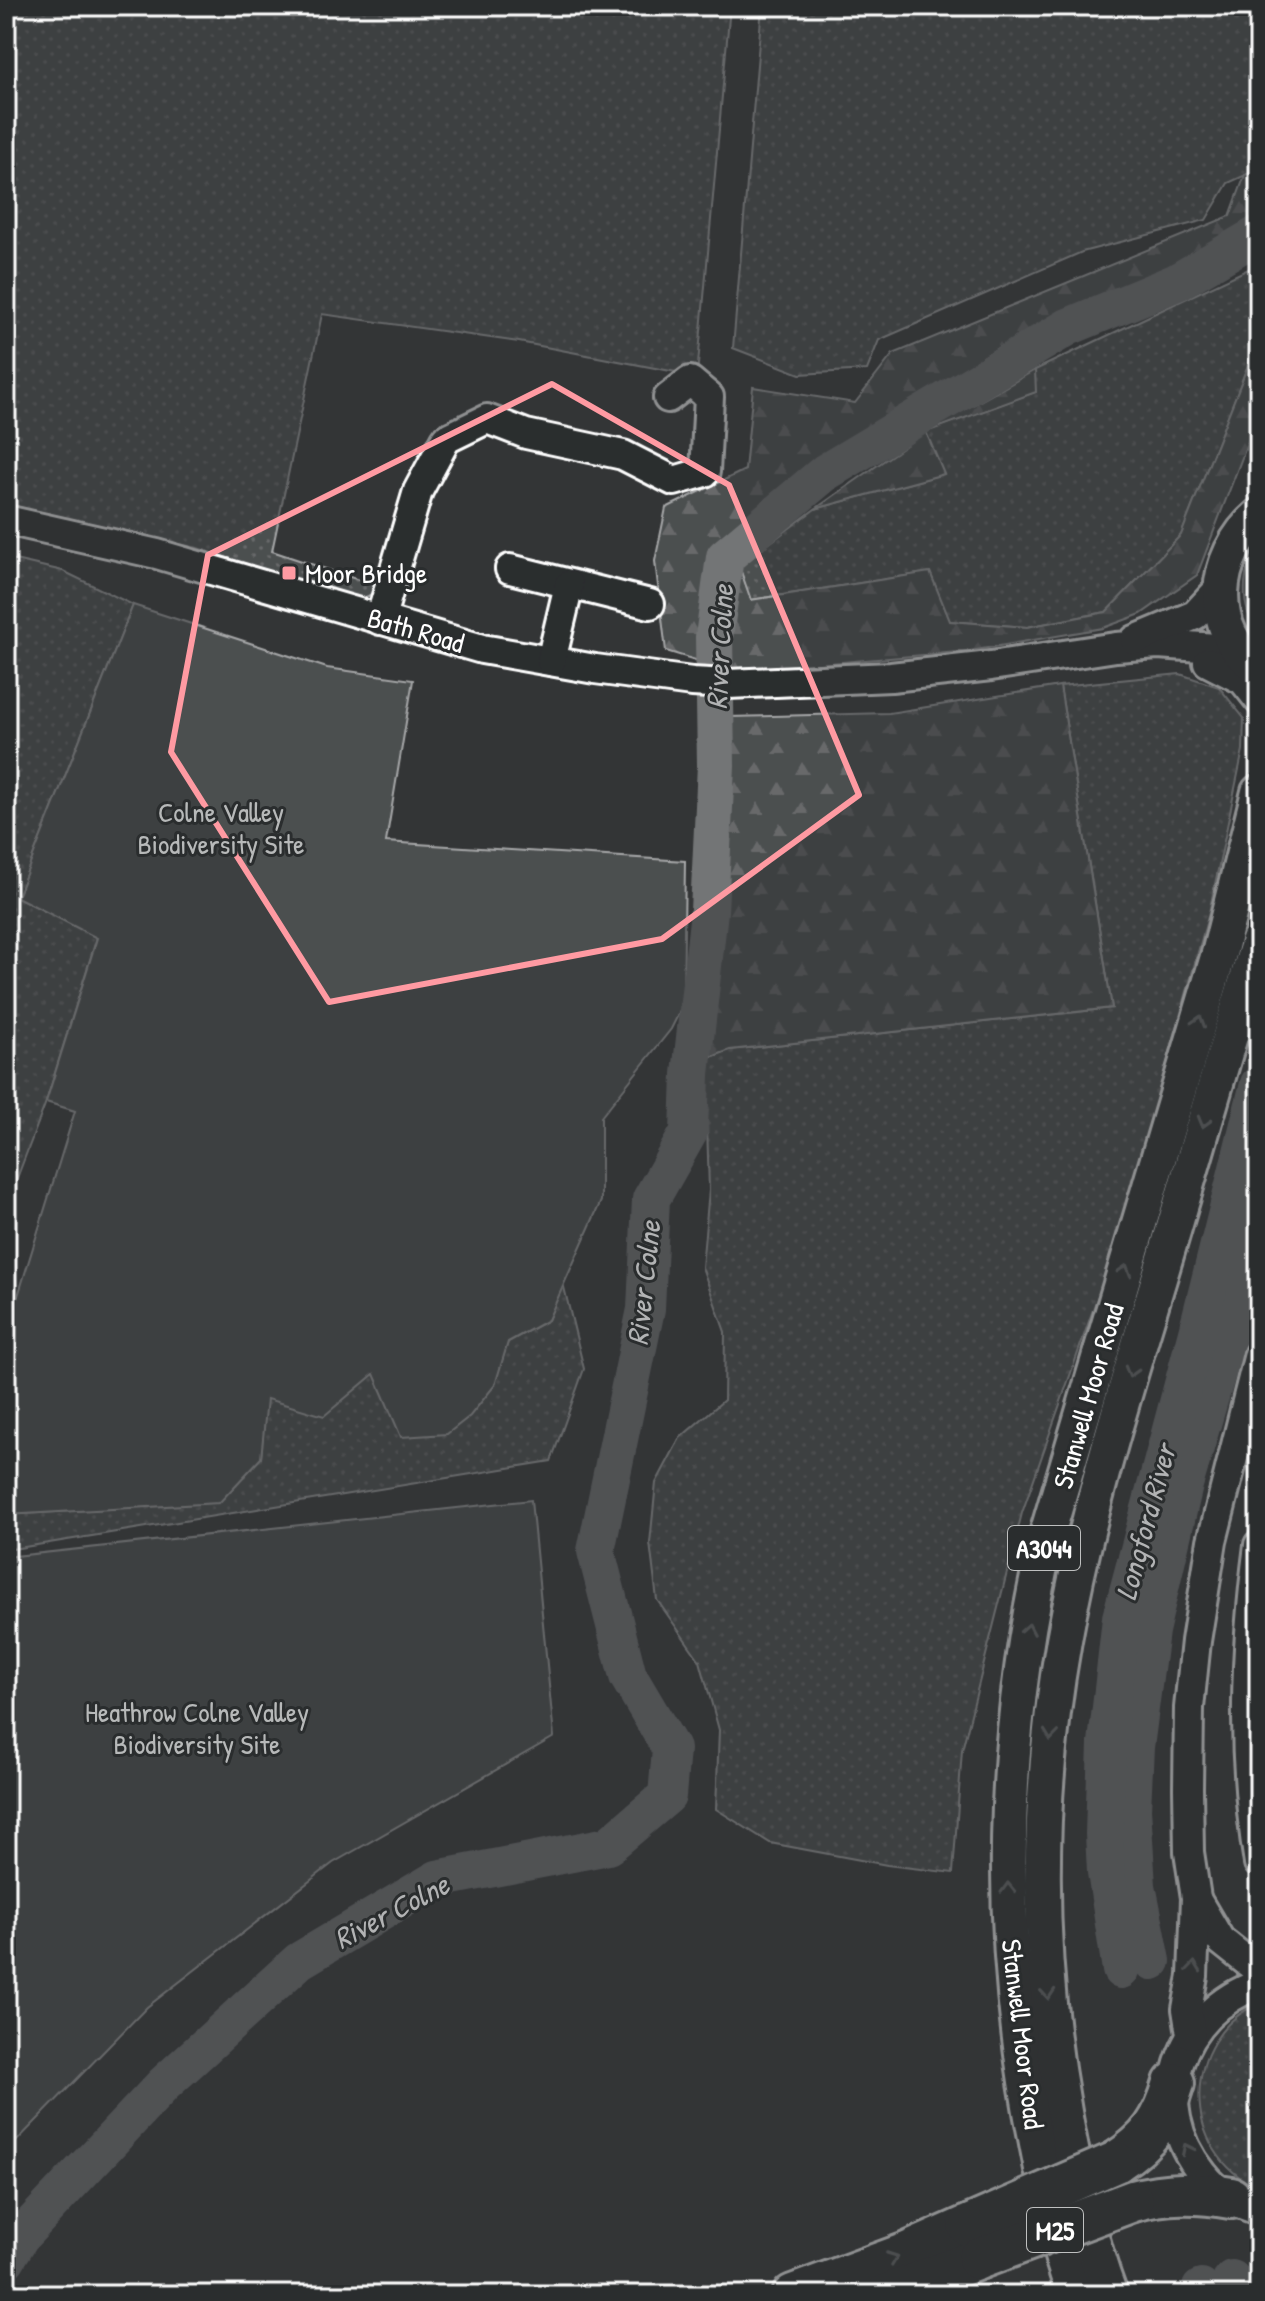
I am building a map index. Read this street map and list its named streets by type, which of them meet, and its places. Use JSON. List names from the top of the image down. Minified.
{"streets":{"highway":["M25"],"main road":["Stanwell Moor Road","A3044"],"street":["Bath Road"]},"water":["River Colne","Longford River"],"parks":["Colne Valley Biodiversity Site","Heathrow Colne Valley Biodiversity Site"],"places":{"transit":["Moor Bridge"]}}
